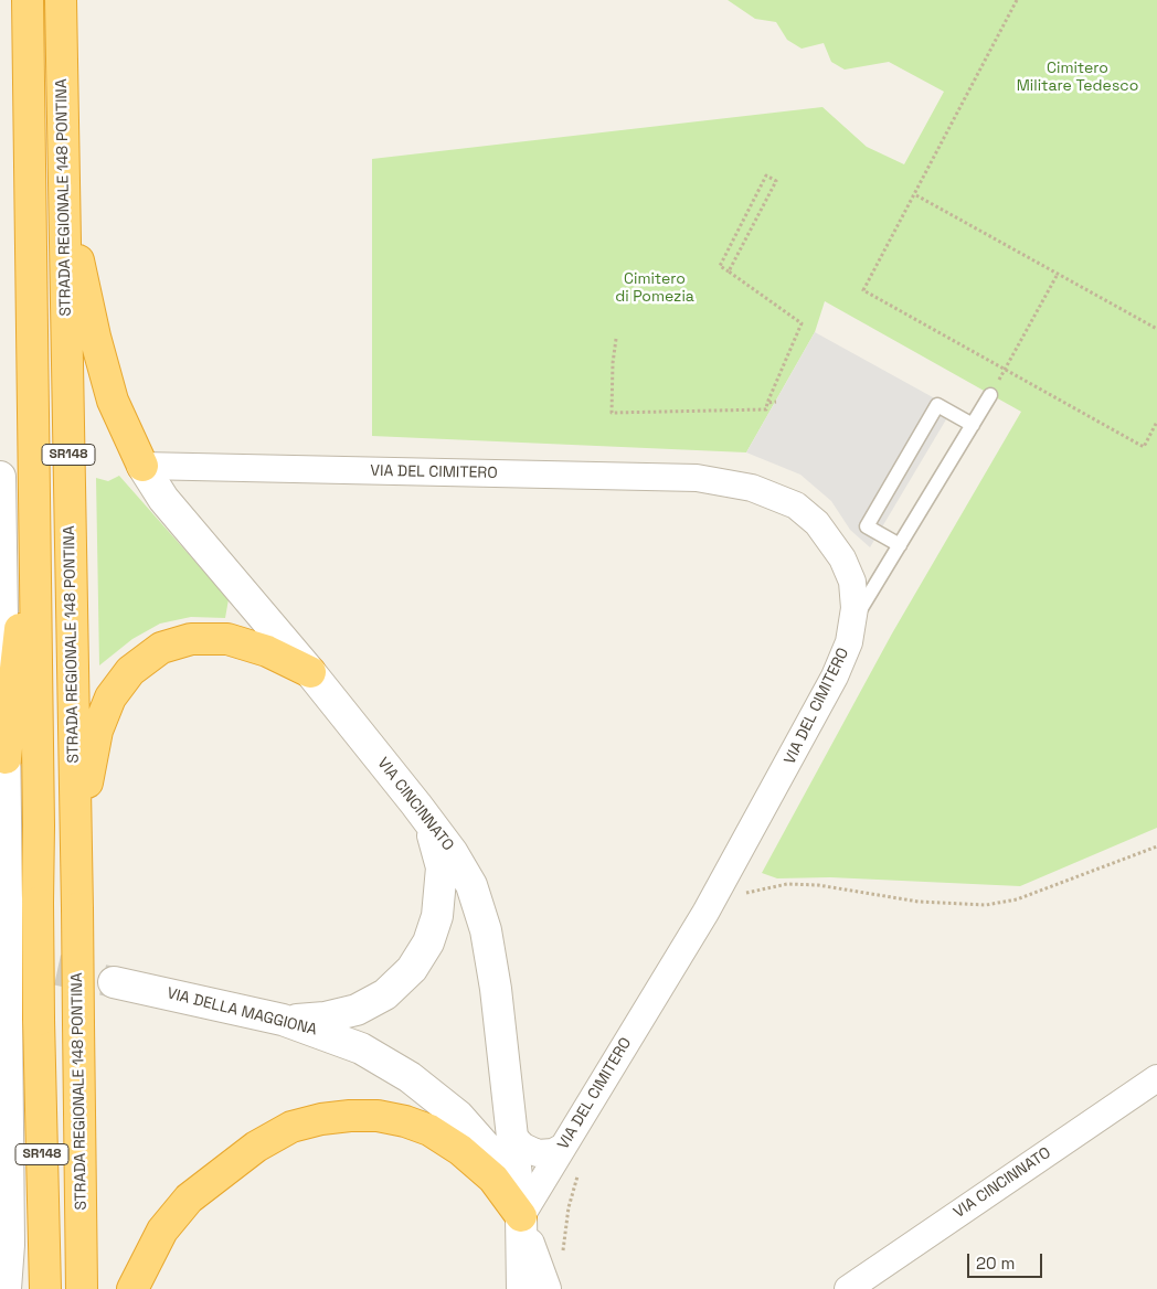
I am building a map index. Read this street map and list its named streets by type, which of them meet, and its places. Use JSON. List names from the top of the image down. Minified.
{"streets":{"highway":["STRADA REGIONALE 148 PONTINA","SR148"],"street":["VIA DEL CIMITERO","VIA CINCINNATO","VIA DELLA MAGGIONA"]},"crossings":[["VIA DEL CIMITERO","VIA CINCINNATO"],["VIA DEL CIMITERO","VIA DELLA MAGGIONA"],["VIA CINCINNATO","VIA DELLA MAGGIONA"]],"parks":["Cimitero Militare Tedesco","Cimitero di Pomezia"],"scale_bar":"20 m"}
